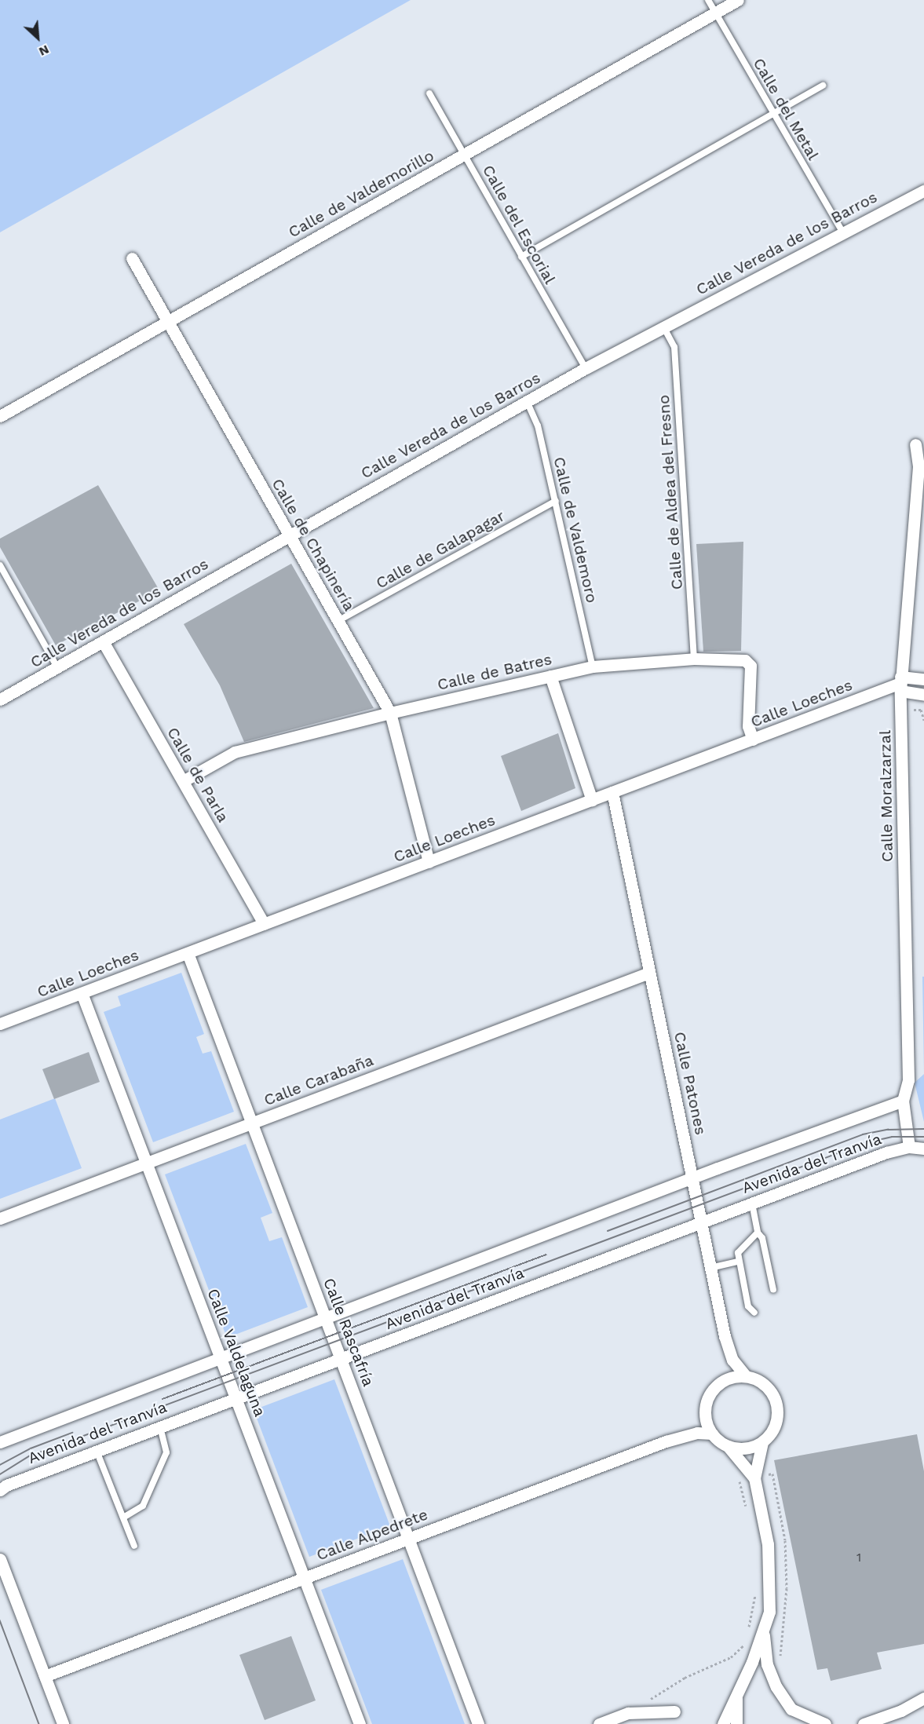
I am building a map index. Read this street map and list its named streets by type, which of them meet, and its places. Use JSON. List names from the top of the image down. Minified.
{"streets":{"street":["Calle de Valdemorillo","Calle Vereda de los Barros","Calle de Chapinería","Calle de Batres","Calle Loeches","Calle de Parla","Calle Moralzarzal","Calle Carabaña","Calle Patones","Avenida del Tranvía","Calle Rascafría","Calle Valdelaguna","Calle Alpedrete"],"lane":["Calle del Metal","Calle del Escorial","Calle de Aldea del Fresno","Calle de Valdemoro","Calle de Galapagar"]},"crossings":[["Calle del Metal","Calle de Valdemorillo"],["Calle del Metal","Calle Vereda de los Barros"],["Calle de Valdemorillo","Calle del Escorial"],["Calle de Valdemorillo","Calle de Chapinería"],["Calle del Escorial","Calle Vereda de los Barros"],["Calle Vereda de los Barros","Calle de Aldea del Fresno"],["Calle Vereda de los Barros","Calle de Valdemoro"],["Calle Vereda de los Barros","Calle de Chapinería"],["Calle Vereda de los Barros","Calle de Parla"],["Calle de Aldea del Fresno","Calle de Batres"],["Calle de Valdemoro","Calle de Galapagar"],["Calle de Valdemoro","Calle de Batres"],["Calle de Chapinería","Calle de Galapagar"],["Calle de Chapinería","Calle de Batres"],["Calle de Chapinería","Calle Loeches"],["Calle de Batres","Calle Loeches"],["Calle de Batres","Calle de Parla"],["Calle Loeches","Calle de Parla"],["Calle Loeches","Calle Moralzarzal"],["Calle Loeches","Calle Patones"],["Calle Loeches","Calle Rascafría"],["Calle Loeches","Calle Valdelaguna"],["Calle Moralzarzal","Avenida del Tranvía"],["Calle Carabaña","Calle Patones"],["Calle Carabaña","Calle Rascafría"],["Calle Carabaña","Calle Valdelaguna"],["Calle Patones","Avenida del Tranvía"],["Calle Patones","Calle Alpedrete"],["Avenida del Tranvía","Calle Rascafría"],["Avenida del Tranvía","Calle Valdelaguna"],["Calle Rascafría","Calle Alpedrete"],["Calle Valdelaguna","Calle Alpedrete"]],"house_numbers":["1"],"north":"bottom right"}
